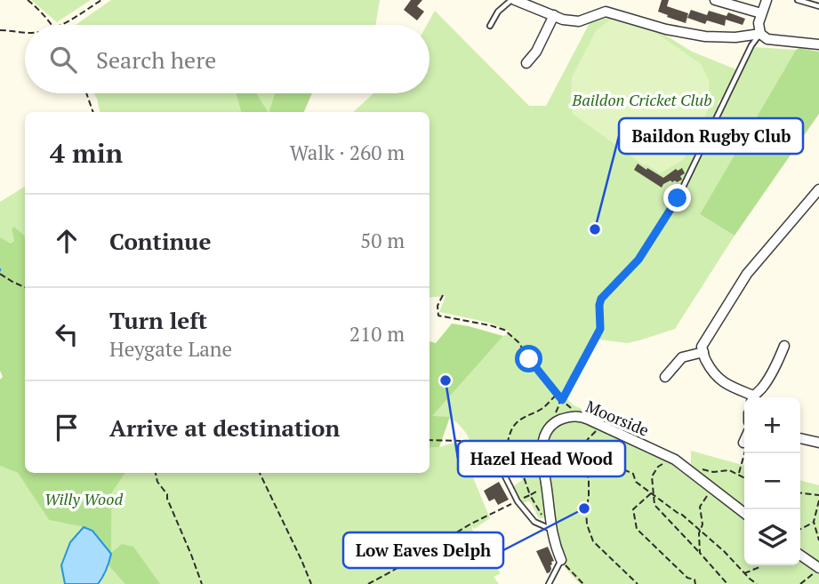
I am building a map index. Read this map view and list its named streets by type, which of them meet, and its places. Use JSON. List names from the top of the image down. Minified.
{"streets":{"street":["Moorside"]},"parks":["Baildon Cricket Club","Willy Wood"],"places":["Baildon Rugby Club","Hazel Head Wood","Low Eaves Delph"],"page":{"search":"Search here","heading":["4 min","Walk · 260 m"],"list":[["Continue","50 m"],["Turn left","Heygate Lane","210 m"],"Arrive at destination"],"map_buttons":["+","−"]}}
